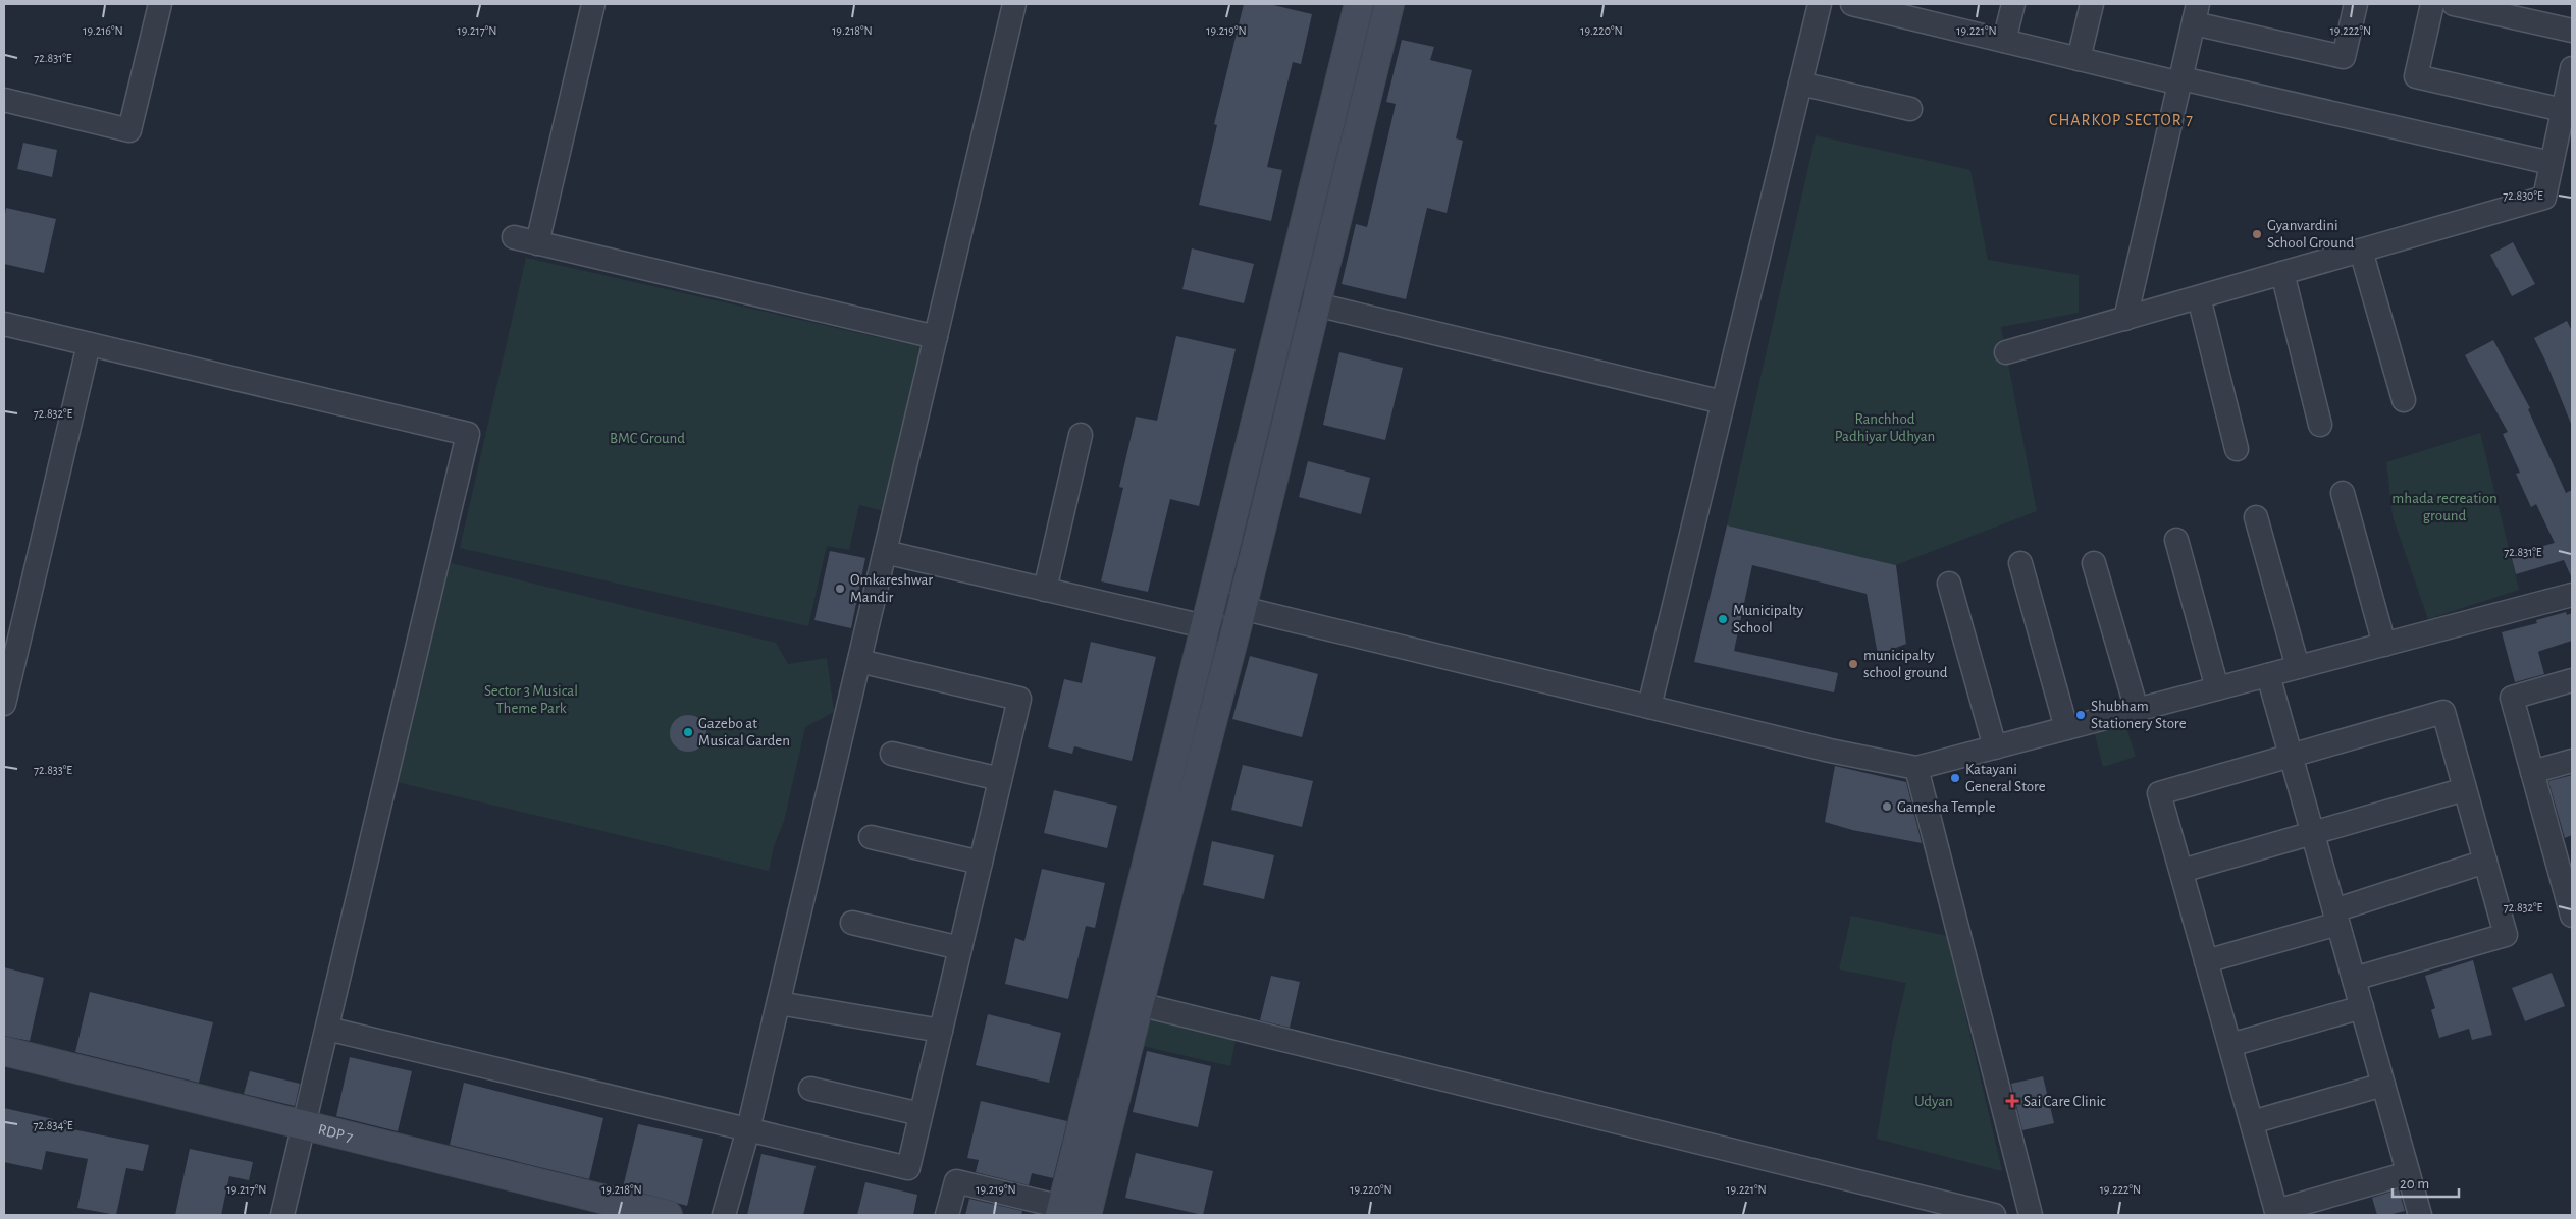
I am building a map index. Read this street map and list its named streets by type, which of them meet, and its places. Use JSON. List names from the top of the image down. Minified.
{"streets":{"street":["RDP 7"]},"districts":["CHARKOP SECTOR 7"],"parks":["Ranchhod Padhiyar Udhyan","BMC Ground","mhada recreation ground","Sector 3 Musical Theme Park","Udyan"],"places":{"other":["Gyanvardini School Ground","Omkareshwar Mandir","Municipalty School","municipalty school ground","Shubham Stationery Store","Gazebo at Musical Garden","Katayani General Store","Ganesha Temple"],"health":["Sai Care Clinic"]},"scale_bar":"20 m","coordinates":["19.216°N","19.217°N","19.218°N","19.219°N","19.220°N","19.221°N","19.222°N","72.831°E","72.830°E","72.832°E","72.833°E","72.834°E"]}
